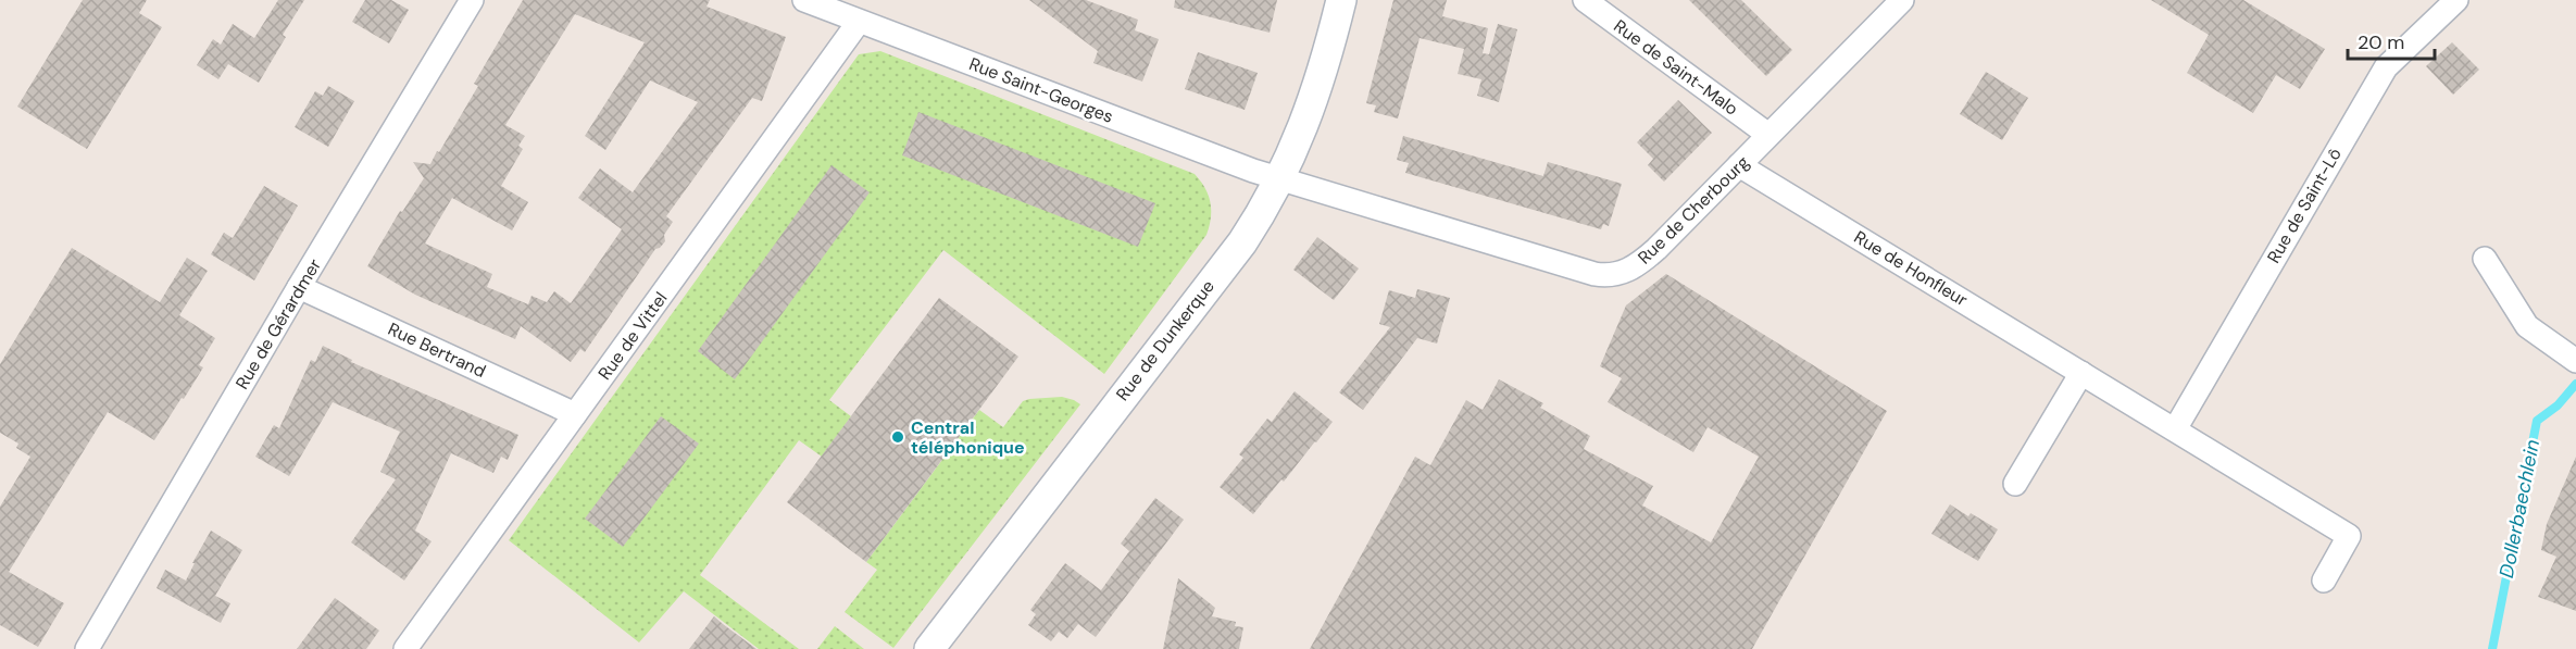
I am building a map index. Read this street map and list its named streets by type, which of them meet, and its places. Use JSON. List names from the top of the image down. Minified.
{"streets":{"street":["Rue de Saint-Malo","Rue Saint-Georges","Rue de Saint-Lô","Rue de Cherbourg","Rue de Honfleur","Rue de Gérardmer","Rue de Vittel","Rue de Dunkerque","Rue Bertrand"]},"crossings":[["Rue de Saint-Malo","Rue de Cherbourg"],["Rue Saint-Georges","Rue de Cherbourg"],["Rue Saint-Georges","Rue de Vittel"],["Rue Saint-Georges","Rue de Dunkerque"],["Rue de Saint-Lô","Rue de Honfleur"],["Rue de Cherbourg","Rue de Honfleur"],["Rue de Cherbourg","Rue de Dunkerque"],["Rue de Gérardmer","Rue Bertrand"],["Rue de Vittel","Rue Bertrand"]],"water":["Dollerbaechlein"],"places":["Central téléphonique"],"scale_bar":"20 m"}
